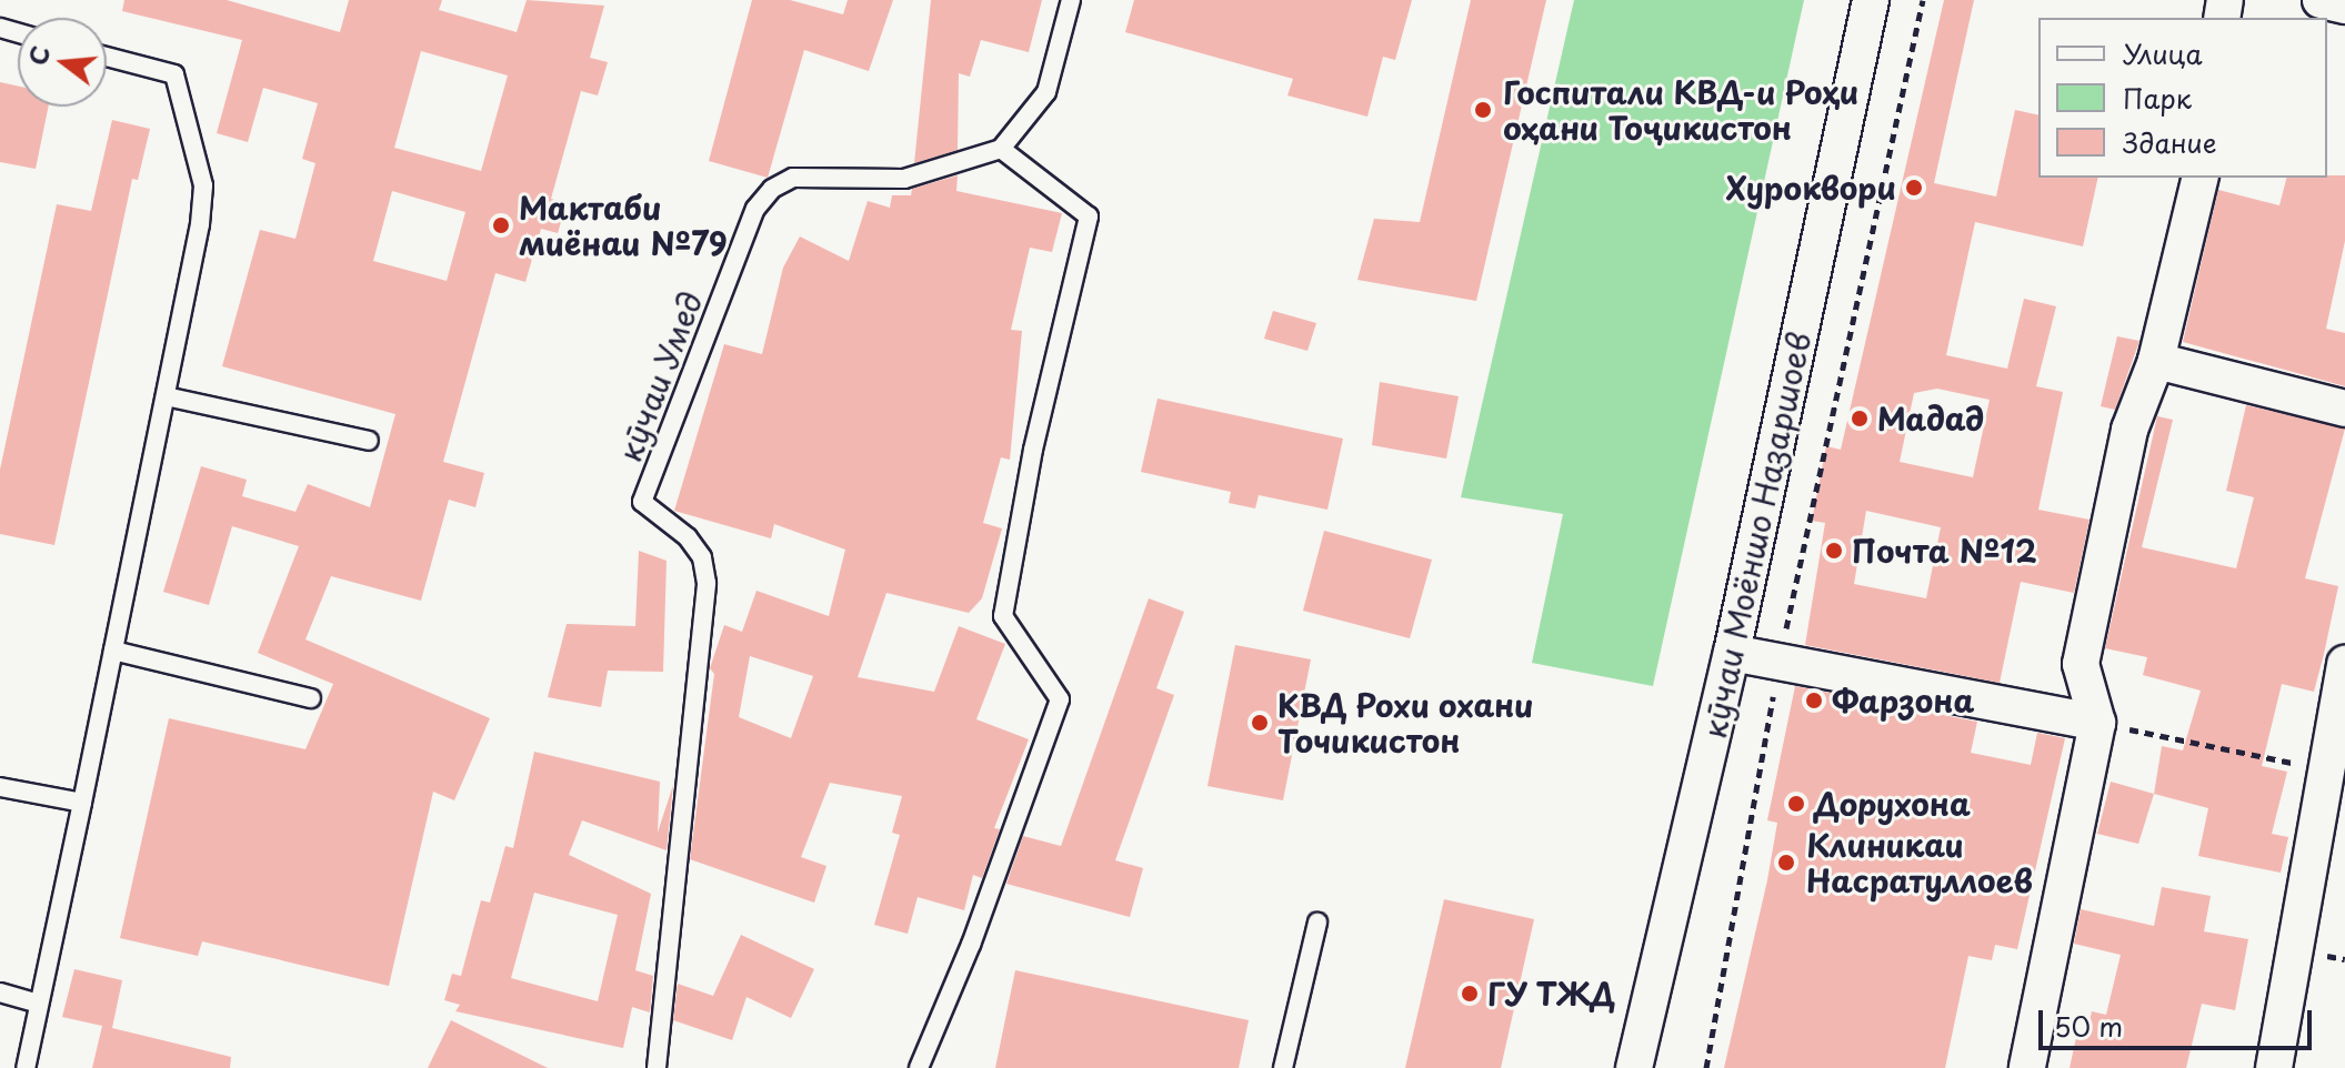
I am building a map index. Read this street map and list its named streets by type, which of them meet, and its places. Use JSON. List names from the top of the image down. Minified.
{"streets":{"street":["кӯчаи Моёншо Назаршоев"],"lane":["кӯчаи Умед"]},"places":["Госпитали КВД-и Роҳи оҳани Тоҷикистон","Хуроквори","Мактаби миёнаи №79","Мадад","Почта №12","Фарзона","КВД Рохи охани Точикистон","Дорухона","Клиникаи Насратуллоев","ГУ ТЖД"],"legend":["Улица","Парк","Здание"],"scale_bar":"50 m","north":"left"}
